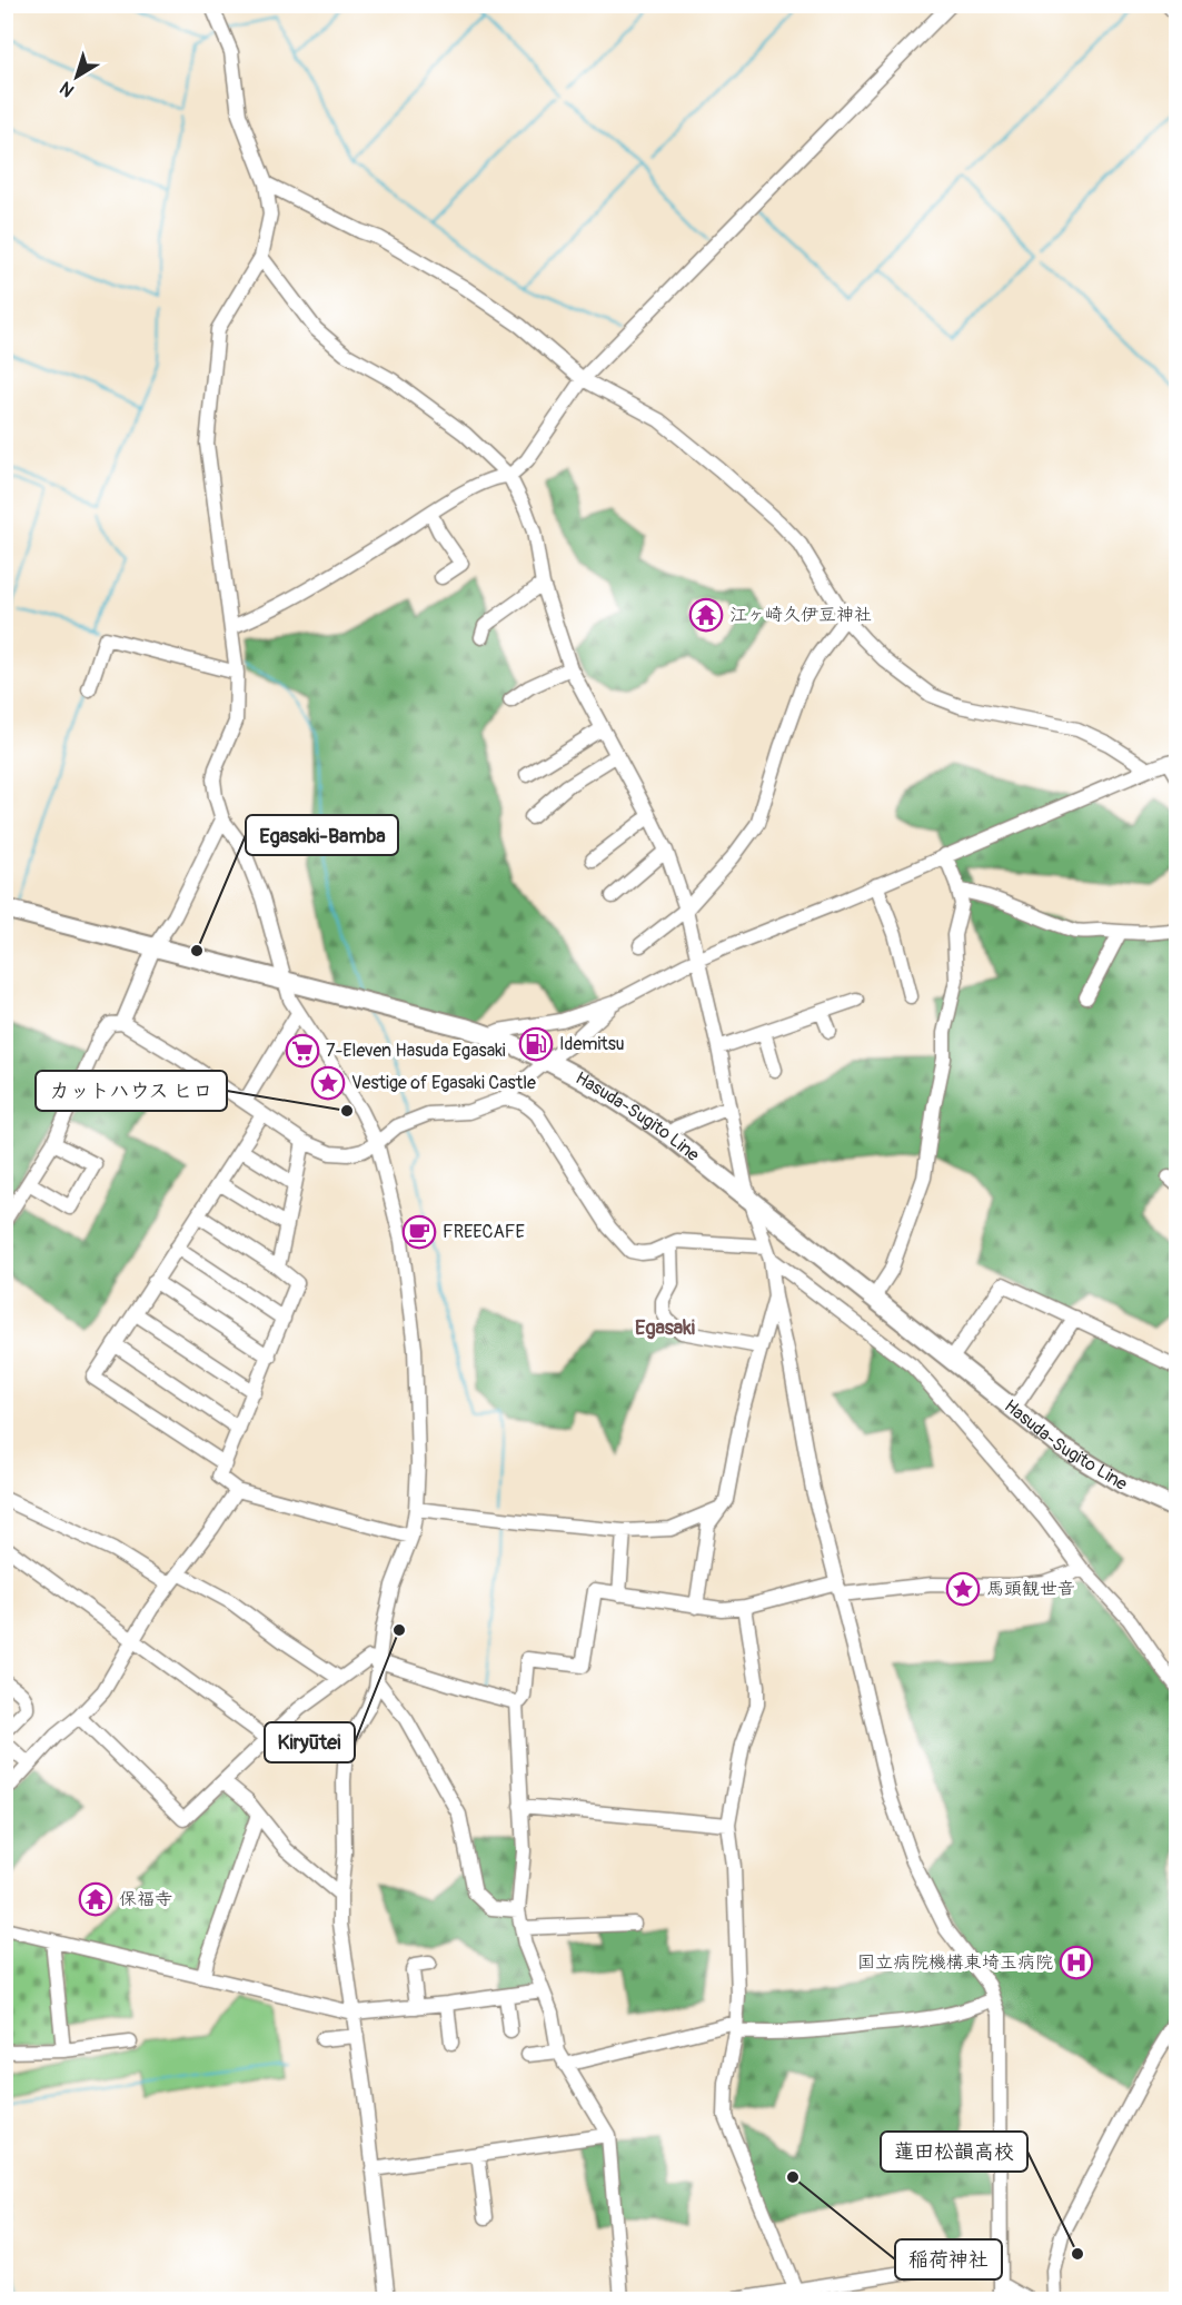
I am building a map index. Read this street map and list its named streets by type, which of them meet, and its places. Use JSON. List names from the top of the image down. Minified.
{"streets":{"main road":["Hasuda-Sugito Line"]},"districts":["Egasaki"],"places":{"temple":["江ヶ崎久伊豆神社","保福寺"],"other":["Egasaki-Bamba","カットハウス ヒロ","Kiryūtei","稲荷神社","蓮田松韻高校"],"fuel station":["Idemitsu"],"supermarket":["7-Eleven Hasuda Egasaki"],"place":["Vestige of Egasaki Castle","馬頭観世音"],"cafe":["FREECAFE"],"hospital":["国立病院機構東埼玉病院"]},"north":"bottom left"}
